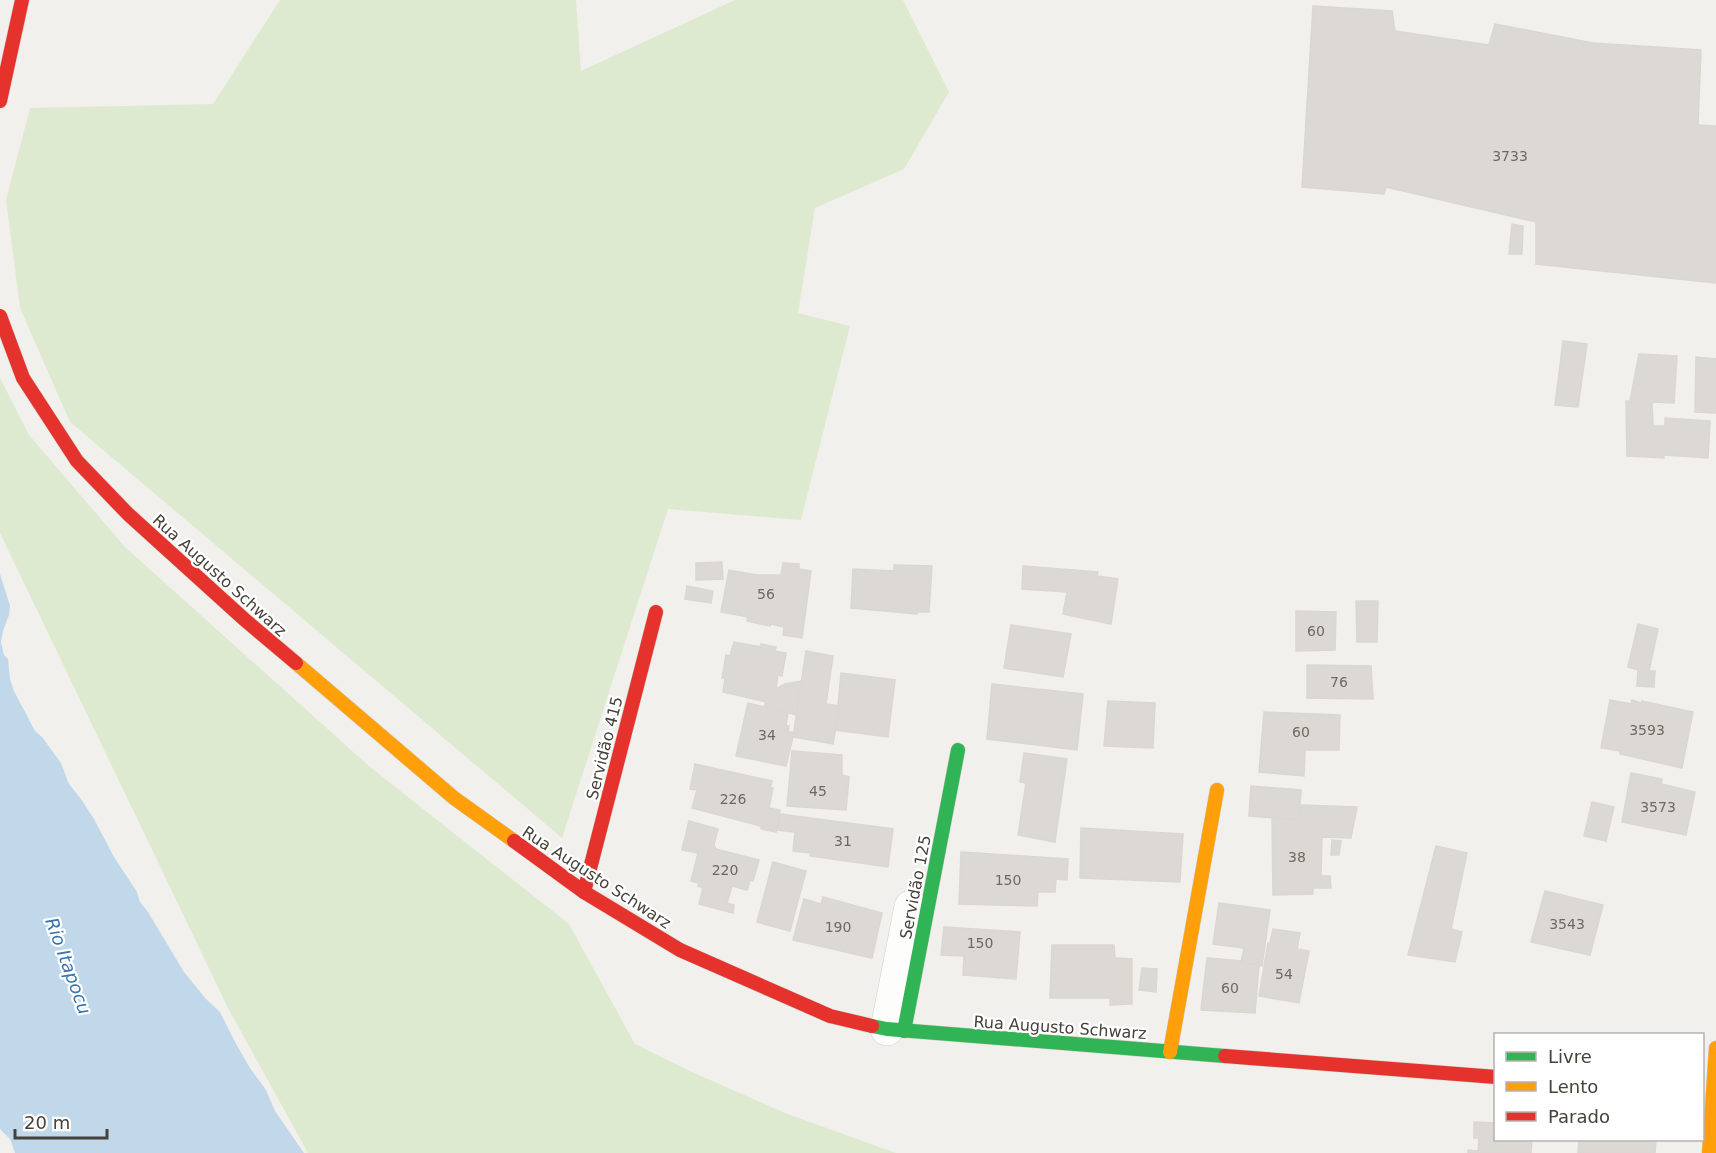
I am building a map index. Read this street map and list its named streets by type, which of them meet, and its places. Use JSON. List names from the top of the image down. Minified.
{"streets":{"main road":["Rua Augusto Schwarz","Servidão 415"]},"crossings":[["Rua Augusto Schwarz","Servidão 415"]],"water":["Rio Itapocu"],"house_numbers":["3733","56","60","76","3593","60","34","45","226","3573","31","38","220","150","3543","190","150","54","60"],"legend":["Livre","Lento","Parado"],"scale_bar":"20 m"}
